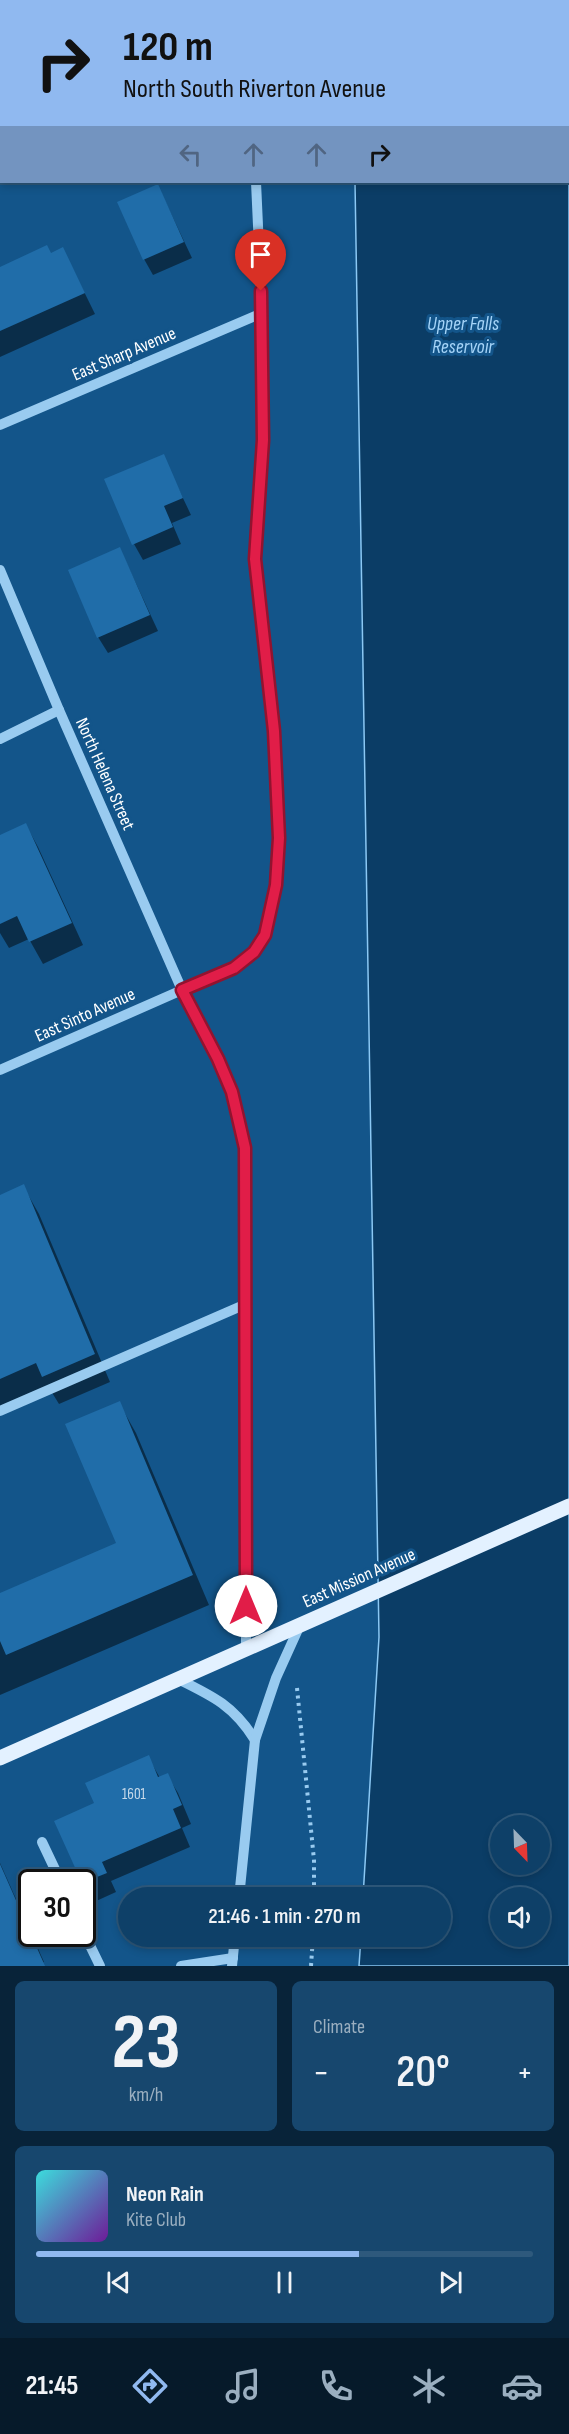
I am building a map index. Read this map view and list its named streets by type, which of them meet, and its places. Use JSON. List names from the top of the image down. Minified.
{"streets":{"main road":["East Mission Avenue"],"street":["East Sharp Avenue","North Helena Street","East Sinto Avenue"]},"crossings":[["East Sharp Avenue","East Sinto Avenue"],["North Helena Street","East Sinto Avenue"],["North Helena Street","East Mission Avenue"]],"water":["Upper Falls Reservoir"],"house_numbers":["1601"],"north":"bottom right","page":{"turn":["120 m","North South Riverton Avenue"],"limit":"30","trip":"21:46 · 1 min · 270 m","tile":[["23","km/h"],"Climate"],"heat":["−","20°","+"],"song":["Neon Rain","Kite Club"],"tabs":"21:45"}}
